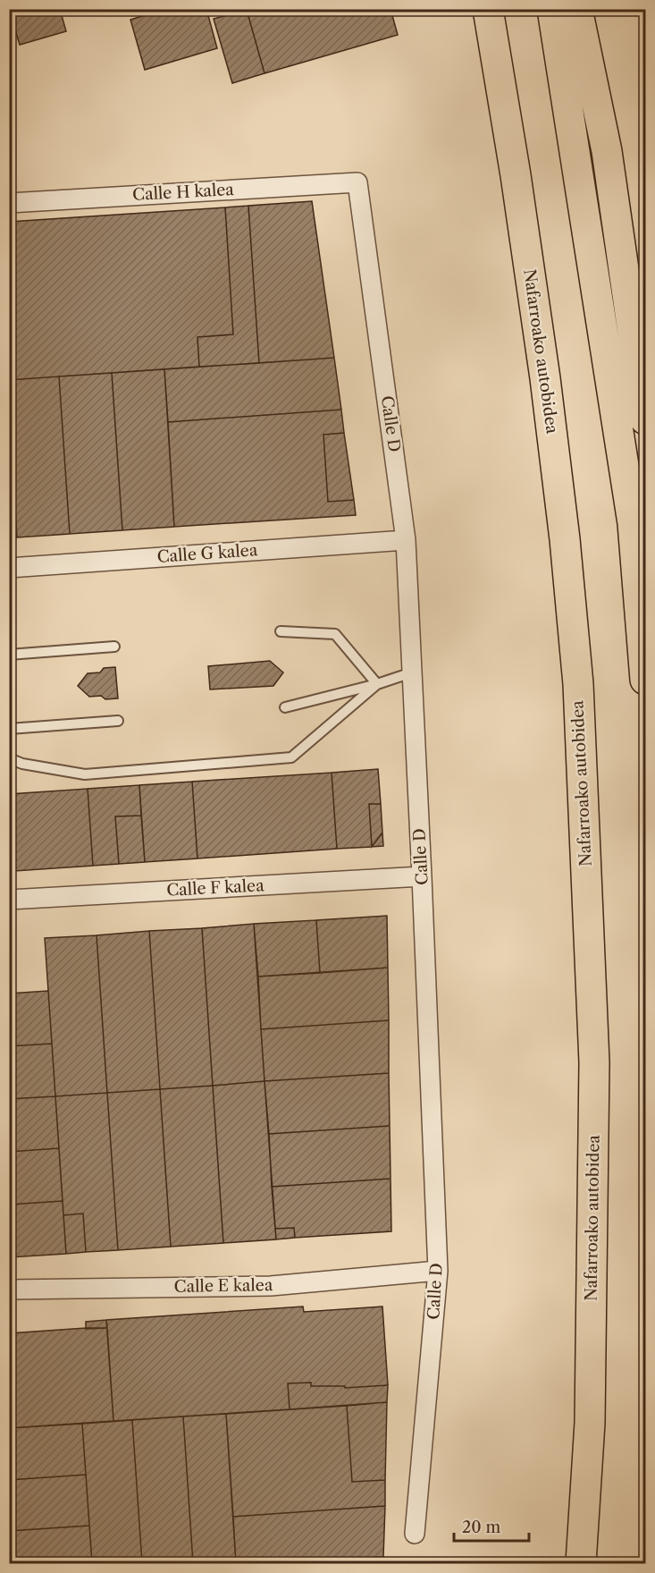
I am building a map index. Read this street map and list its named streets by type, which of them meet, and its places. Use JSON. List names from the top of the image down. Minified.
{"streets":{"highway":["Nafarroako autobidea"],"street":["Calle H kalea","Calle D","Calle G kalea","Calle F kalea","Calle E kalea"]},"crossings":[["Calle H kalea","Calle D"],["Calle D","Calle G kalea"],["Calle D","Calle F kalea"],["Calle D","Calle E kalea"]],"scale_bar":"20 m"}
